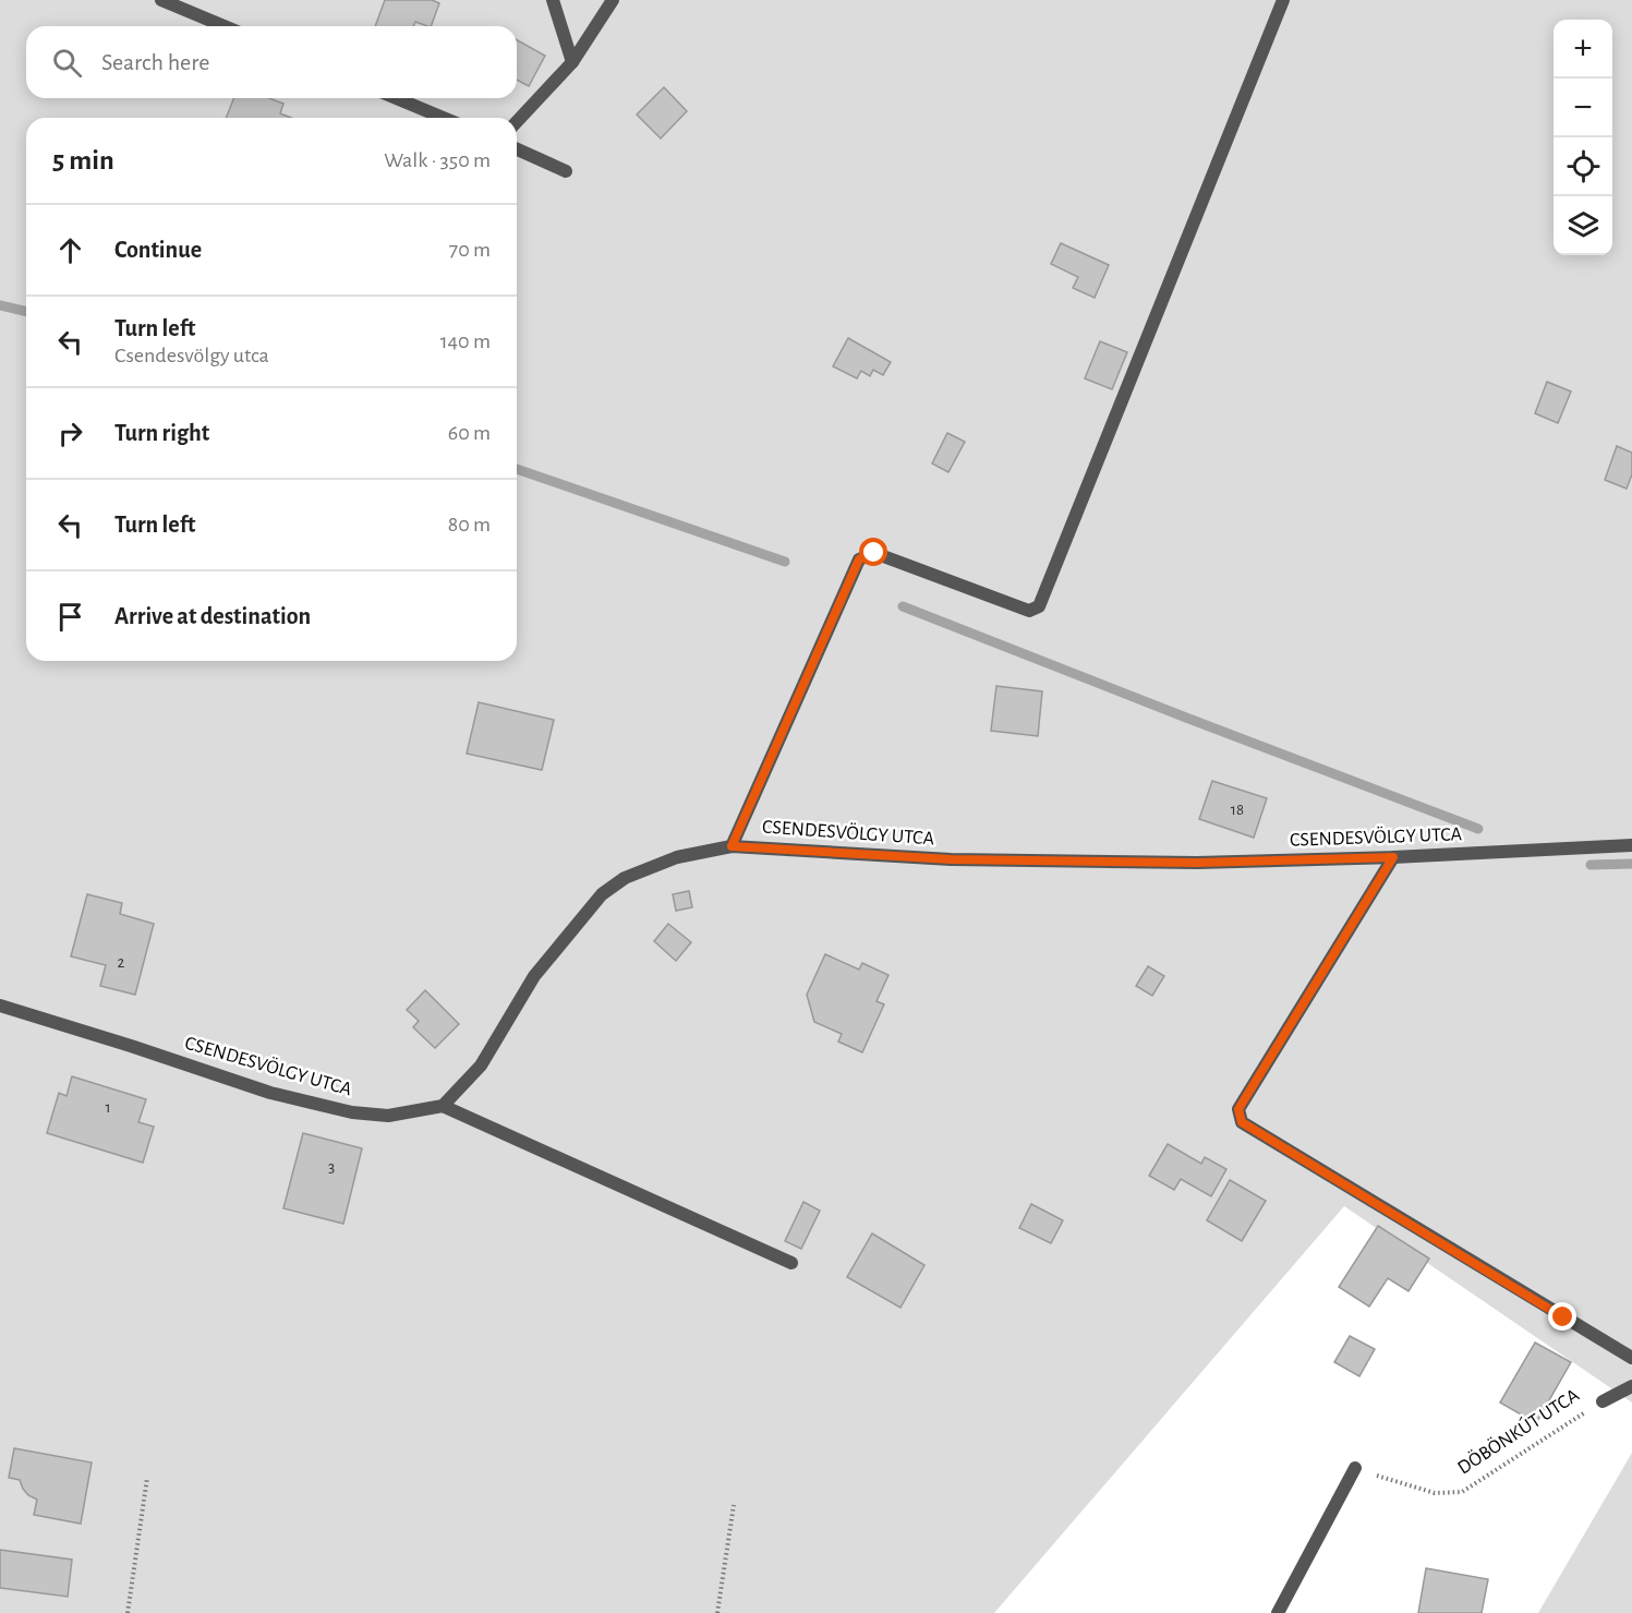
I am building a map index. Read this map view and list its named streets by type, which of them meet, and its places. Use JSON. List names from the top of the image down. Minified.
{"streets":{"street":["CSENDESVÖLGY UTCA","DÖBÖNKÚT UTCA"]},"house_numbers":["18","2","1","3"],"page":{"map_buttons":["+","−"],"search":"Search here","heading":["5 min","Walk · 350 m"],"list":[["Continue","70 m"],["Turn left","Csendesvölgy utca","140 m"],["Turn right","60 m"],["Turn left","80 m"],"Arrive at destination"]}}
